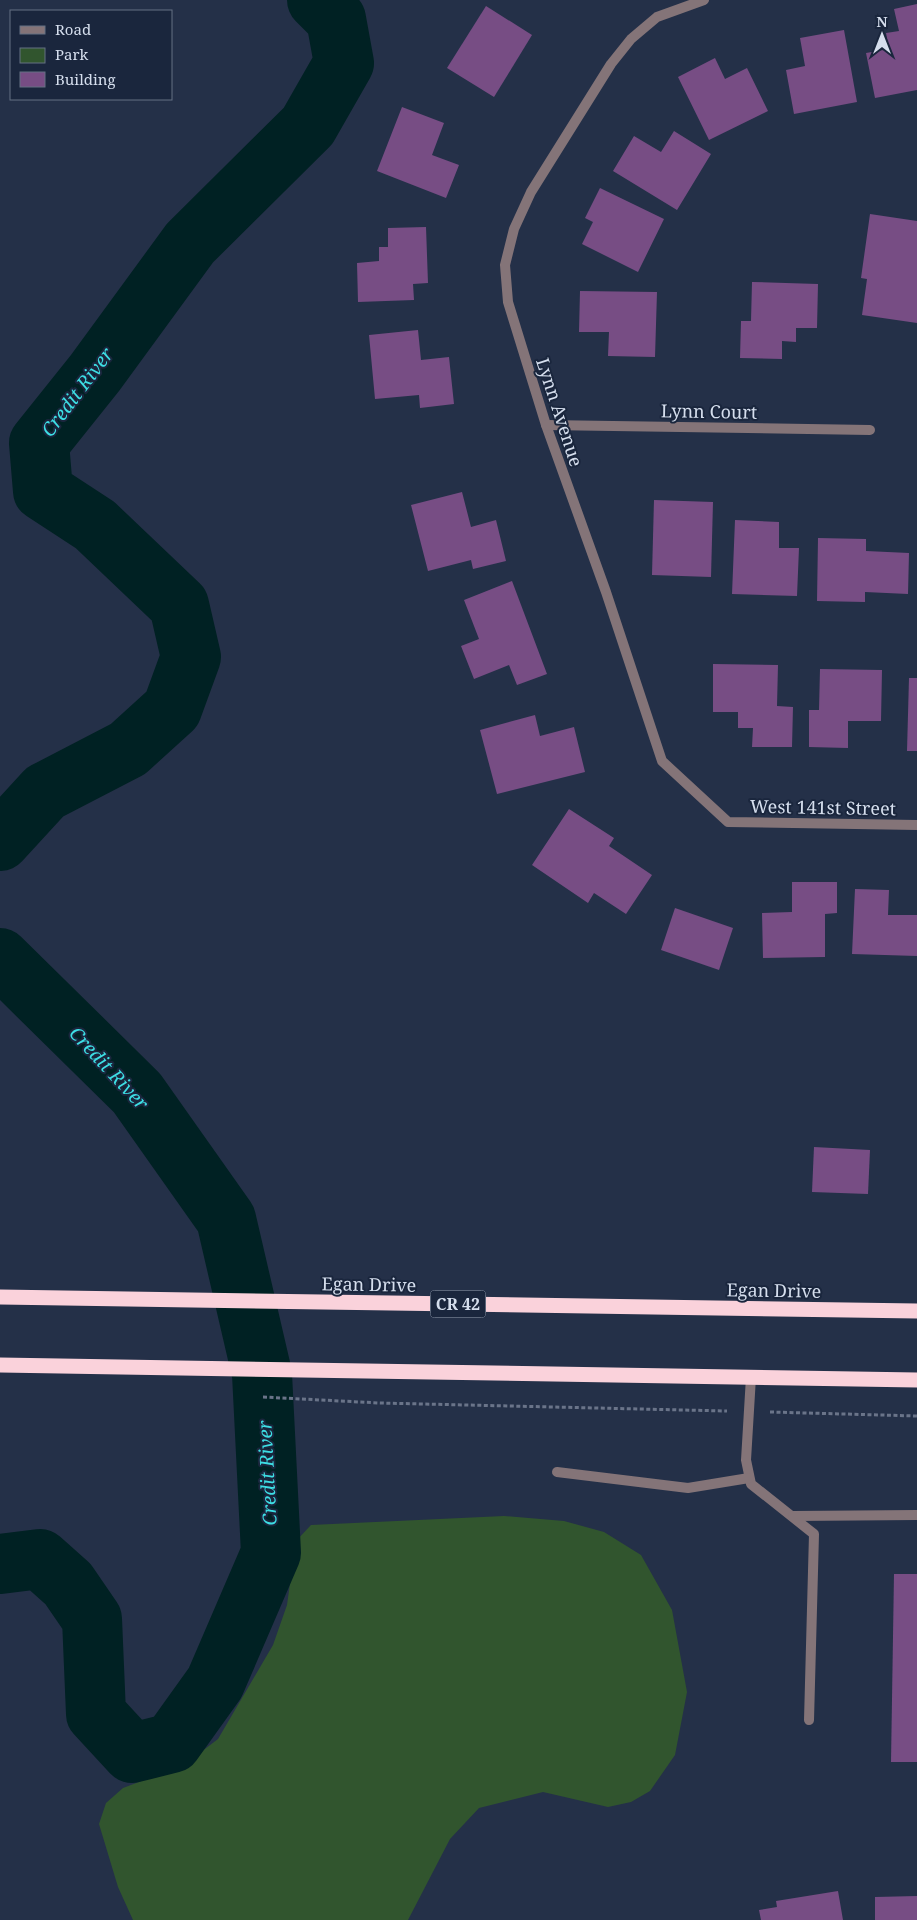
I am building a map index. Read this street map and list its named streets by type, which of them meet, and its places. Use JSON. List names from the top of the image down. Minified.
{"streets":{"highway":["Egan Drive","CR 42"],"street":["Lynn Court","Lynn Avenue","West 141st Street"]},"crossings":[["Lynn Court","Lynn Avenue"],["Lynn Avenue","West 141st Street"]],"water":["Credit River"],"legend":["Road","Park","Building"],"north":"top"}
